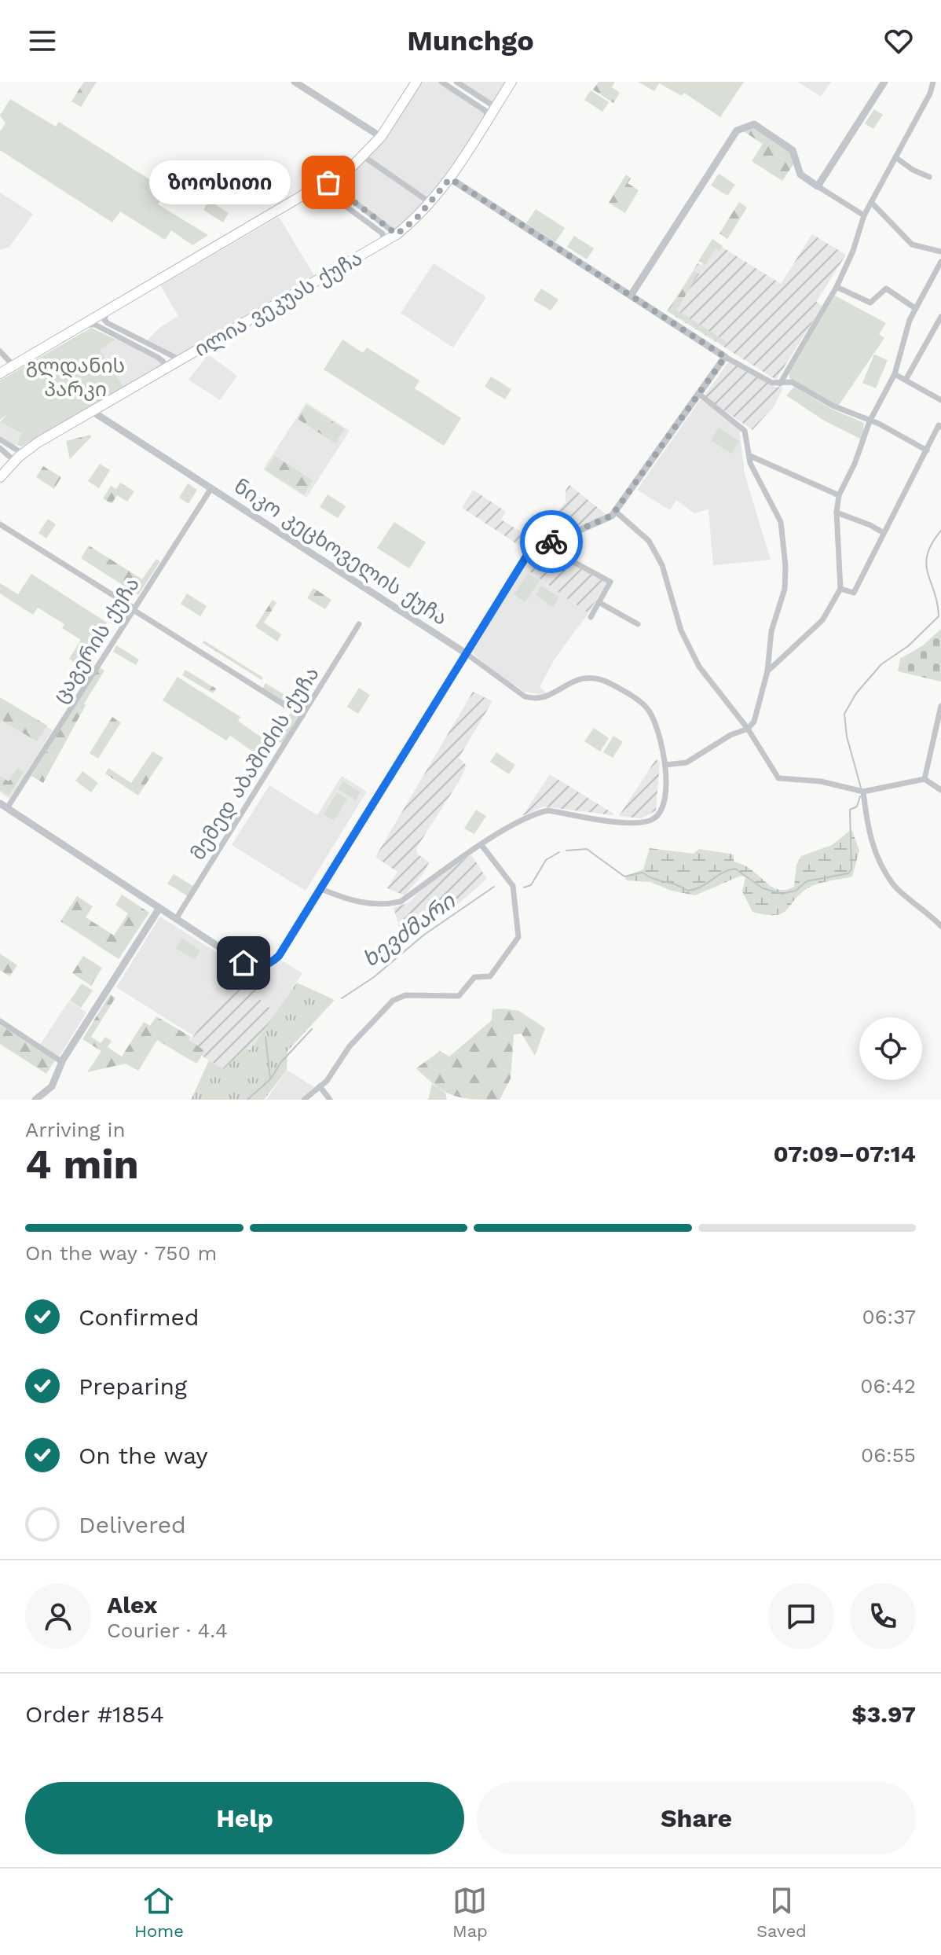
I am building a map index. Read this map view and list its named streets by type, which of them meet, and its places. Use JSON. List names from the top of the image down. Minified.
{"streets":{"main road":["ილია ვეკუას ქუჩა"],"street":["ნიკო კეცხოველის ქუჩა","ცაგერის ქუჩა","მემედ აბაშიძის ქუჩა"]},"crossings":[["ილია ვეკუას ქუჩა","ნიკო კეცხოველის ქუჩა"],["ნიკო კეცხოველის ქუჩა","ცაგერის ქუჩა"]],"water":["ხევძმარი"],"parks":["გლდანის პარკი"],"places":["ზოოსითი"],"page":{"header":"Munchgo","bubble":"ზოოსითი","heading":["4 min","Arriving in","07:09–07:14"],"panel":["Alex","Courier · 4.4","Order #1854","$3.97"],"bar":"On the way · 750 m","list":[["Confirmed","06:37"],["Preparing","06:42"],["On the way","06:55"],"Delivered"],"buttons":["Help","Share"],"tabs":["Home","Map","Saved"]}}
